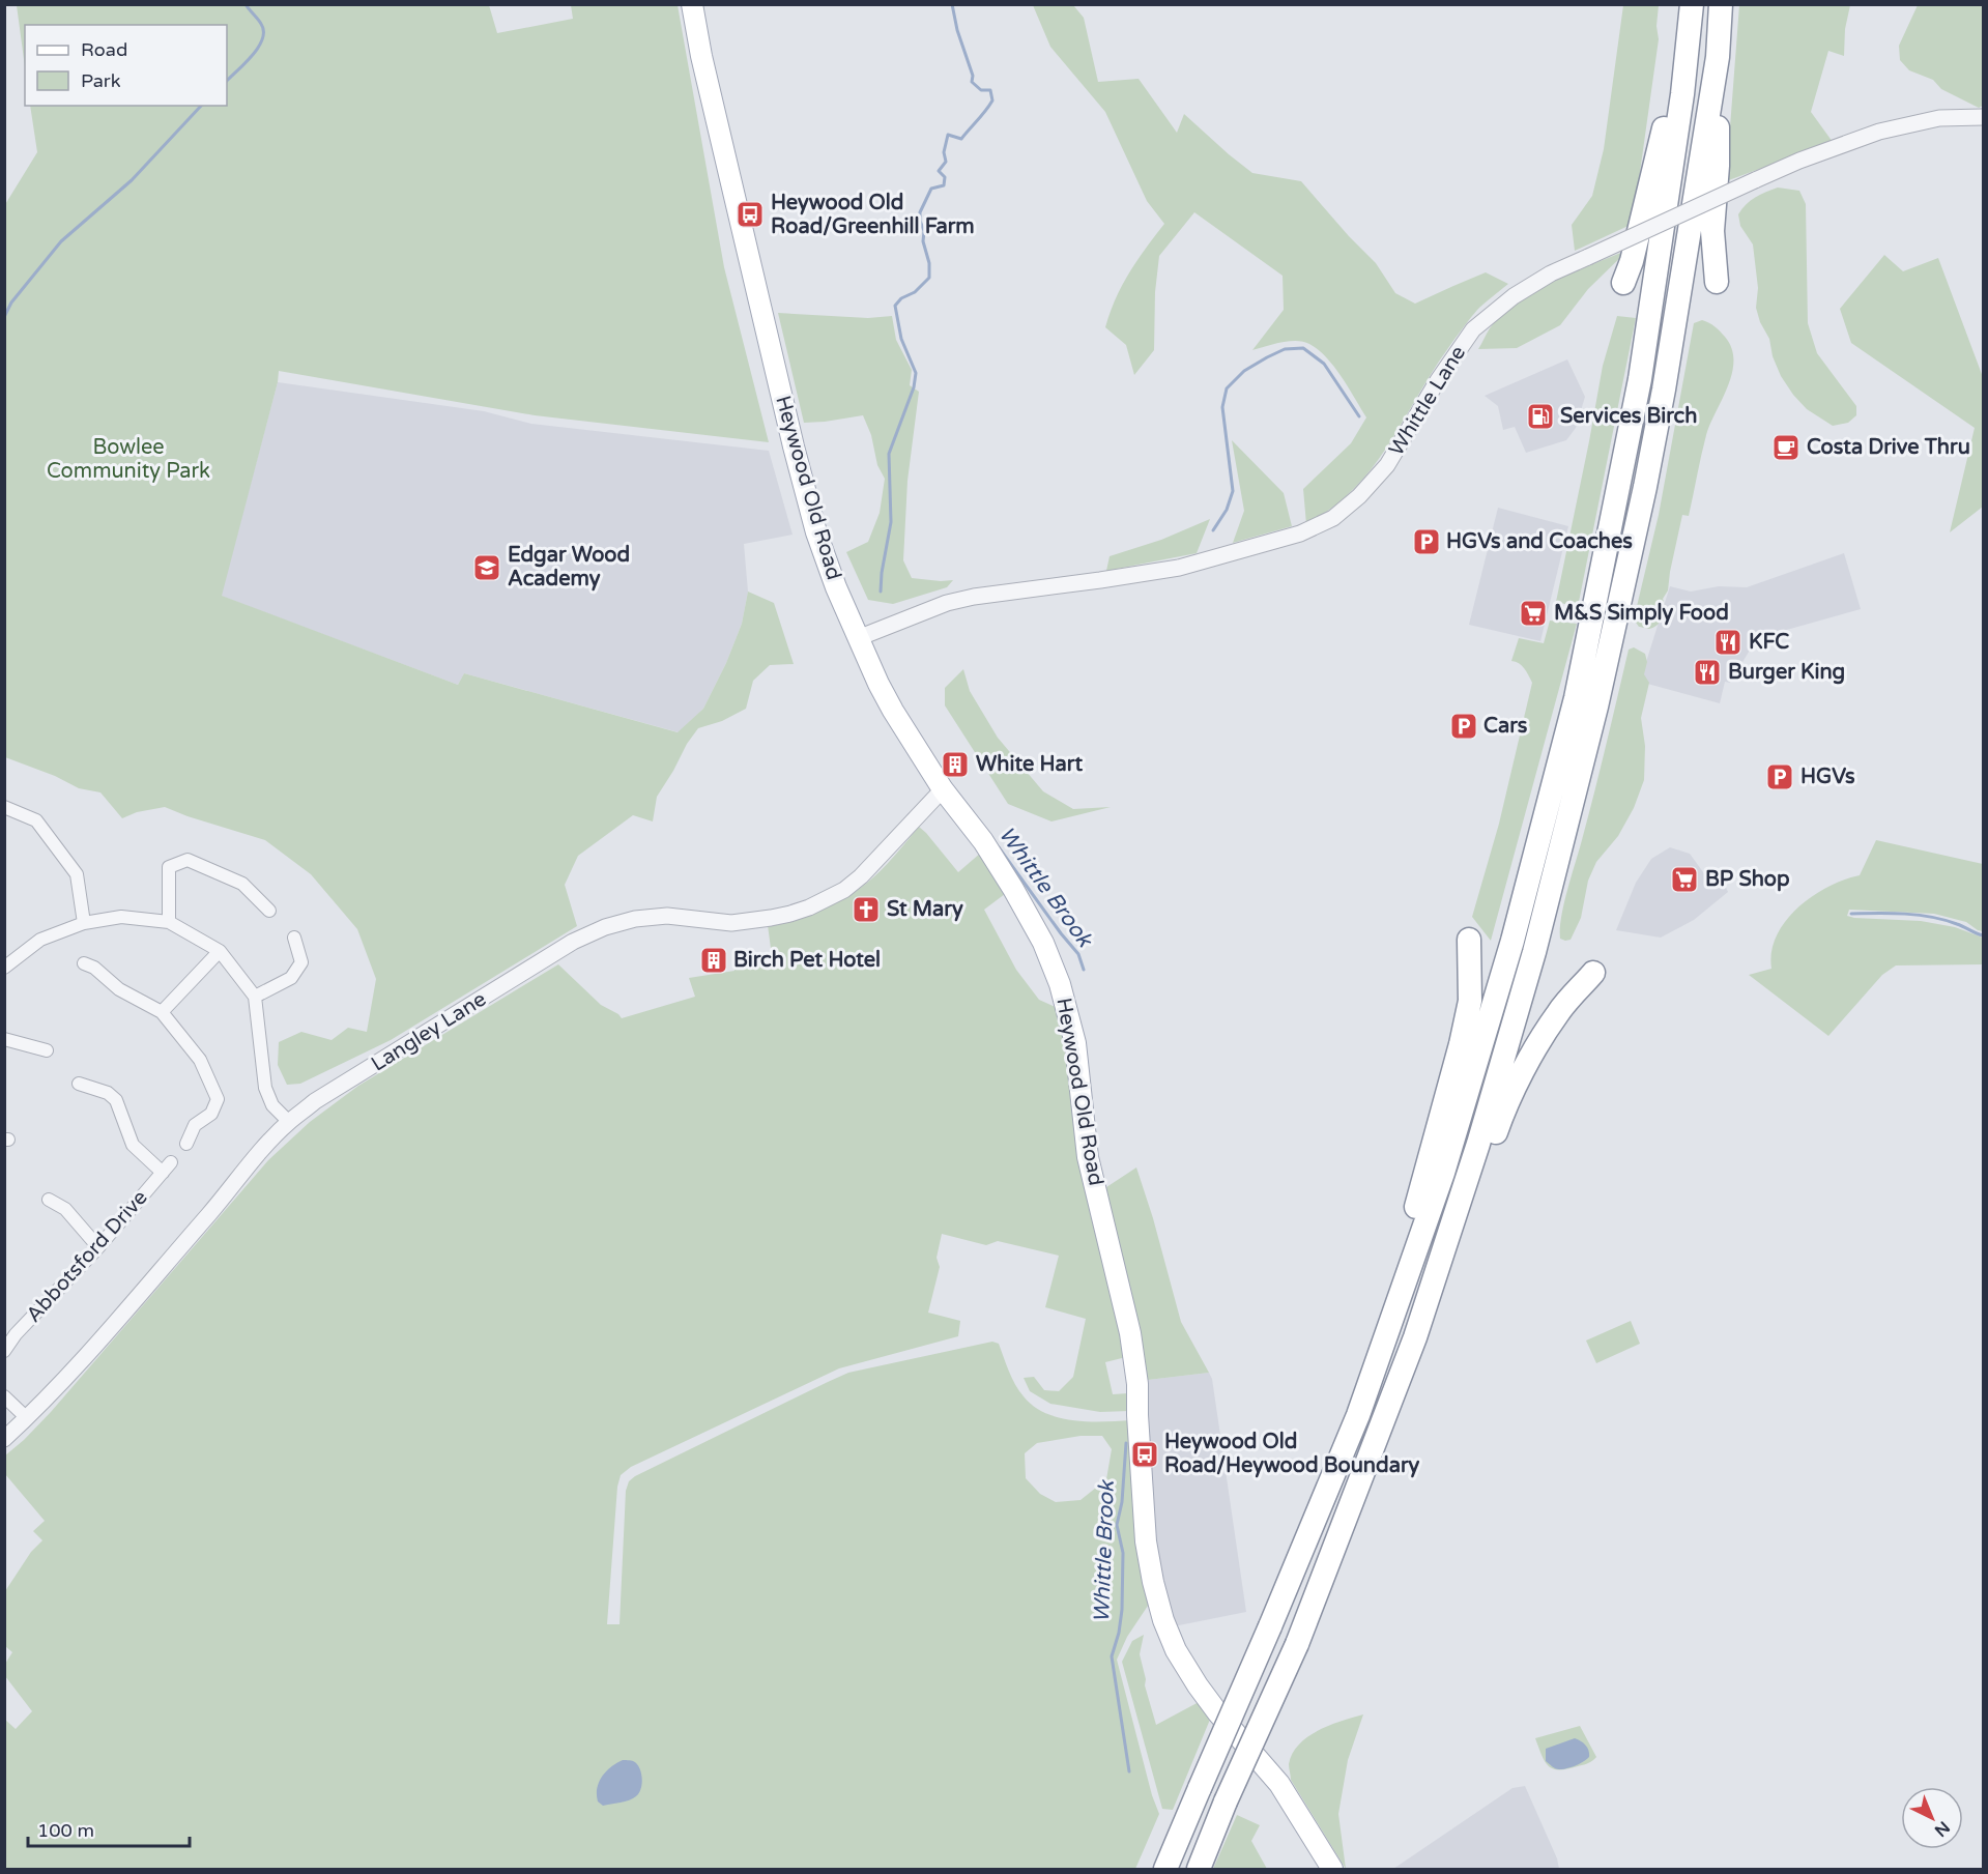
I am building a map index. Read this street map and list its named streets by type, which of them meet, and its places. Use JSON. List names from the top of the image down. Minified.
{"streets":{"main road":["Heywood Old Road"],"street":["Whittle Lane","Langley Lane","Abbotsford Drive"]},"crossings":[["Whittle Lane","Heywood Old Road"],["Heywood Old Road","Langley Lane"]],"water":["Whittle Brook"],"parks":["Bowlee Community Park"],"places":{"bus stop":["Heywood Old Road/Greenhill Farm","Heywood Old Road/Heywood Boundary"],"fuel station":["Services Birch"],"cafe":["Costa Drive Thru"],"parking":["HGVs and Coaches","Cars","HGVs"],"school or university":["Edgar Wood Academy"],"supermarket":["M&S Simply Food","BP Shop"],"restaurant":["KFC","Burger King"],"building":["White Hart","Birch Pet Hotel"],"church":["St Mary"]},"legend":["Road","Park"],"scale_bar":"100 m","north":"bottom right"}
